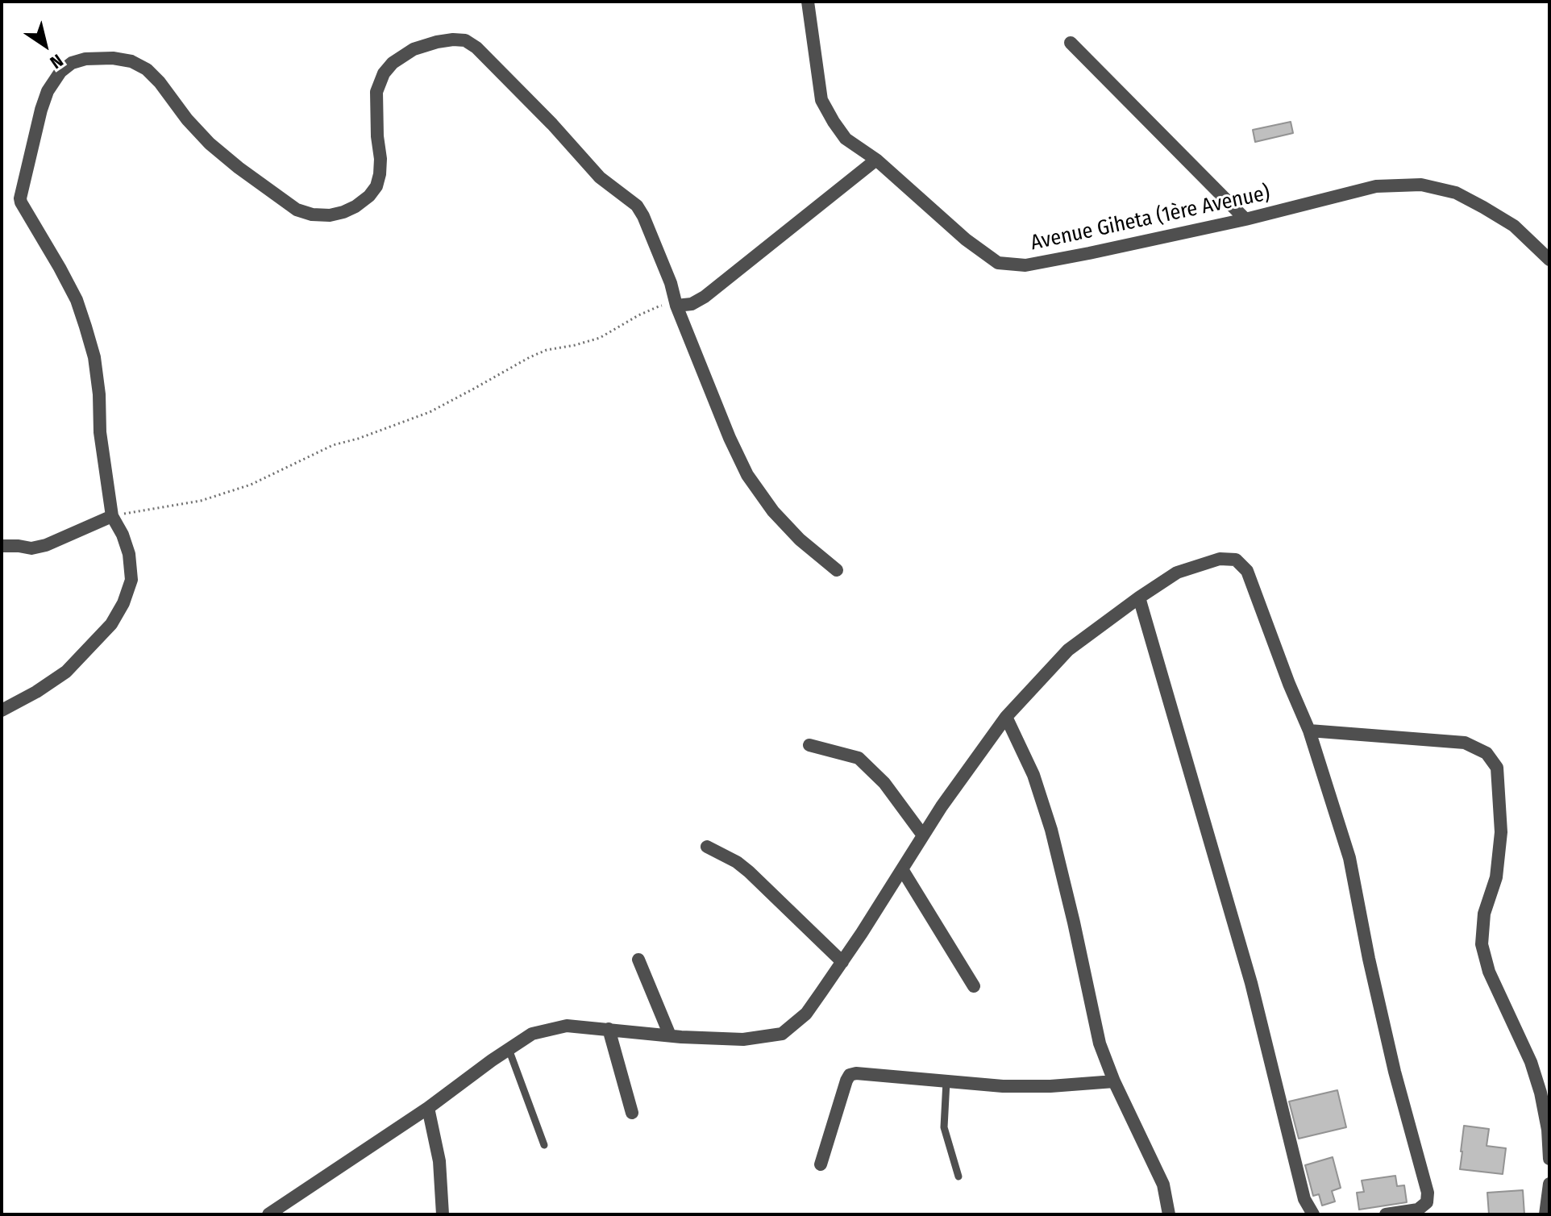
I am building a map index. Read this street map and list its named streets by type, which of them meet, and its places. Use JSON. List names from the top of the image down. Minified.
{"streets":{"street":["Avenue Giheta (1ère Avenue)"]},"north":"bottom right"}
